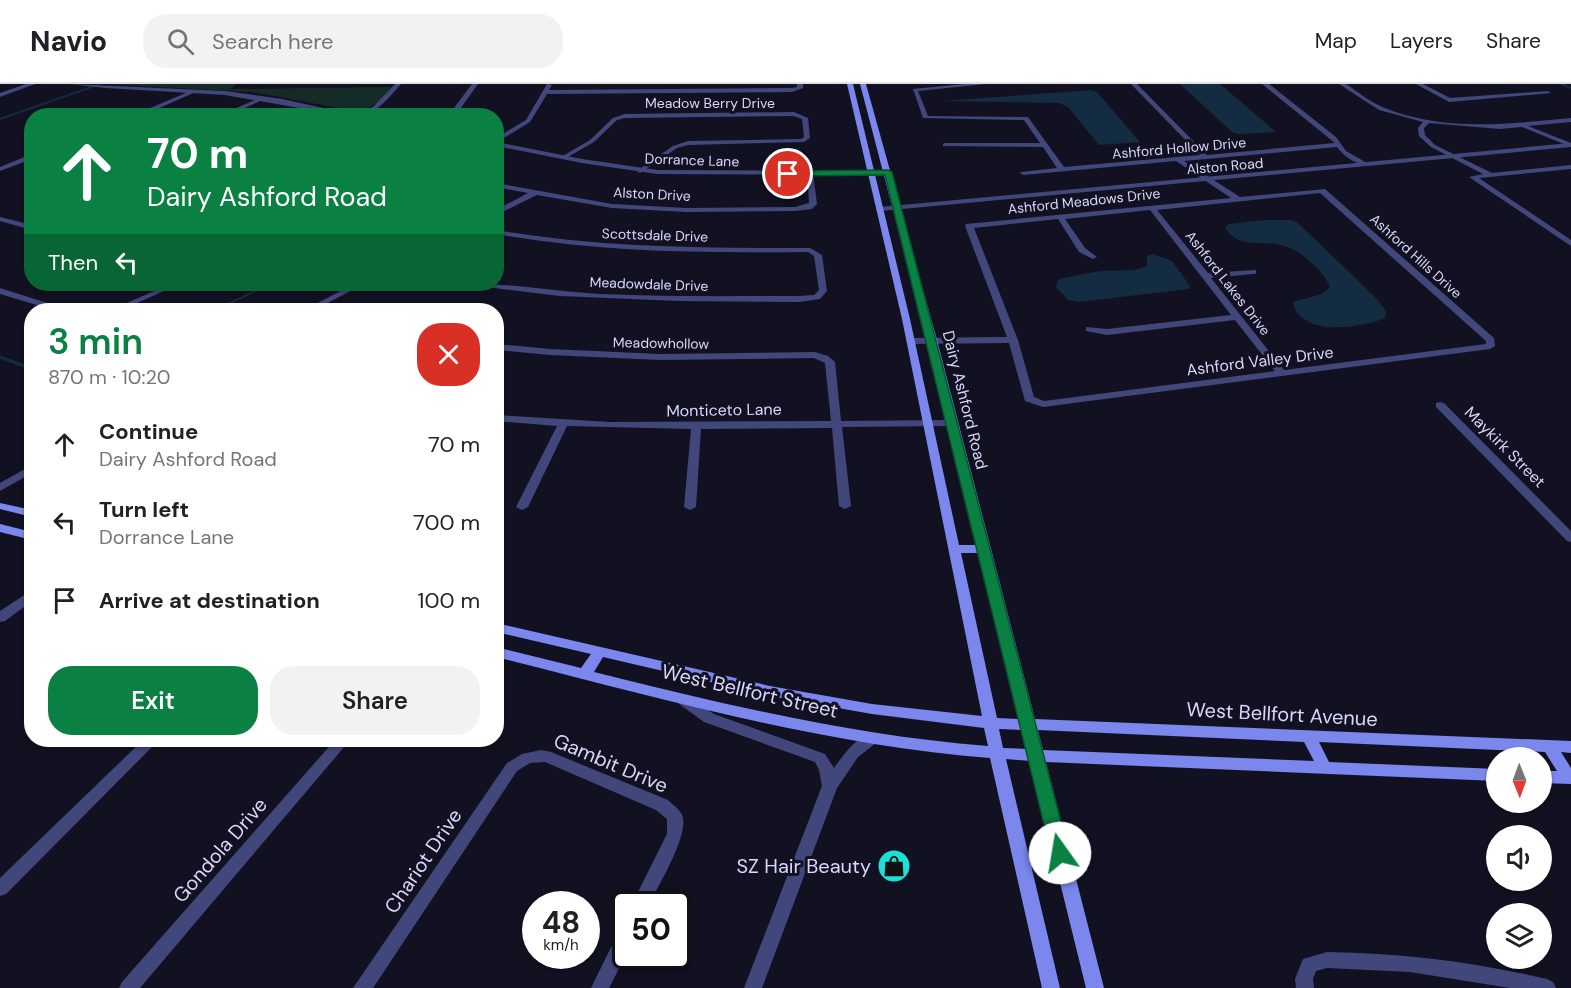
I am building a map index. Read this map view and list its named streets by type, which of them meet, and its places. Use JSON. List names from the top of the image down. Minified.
{"streets":{"main road":["Dairy Ashford Road","West Bellfort Street","West Bellfort Avenue"],"street":["Meadow Berry Drive","Ashford Hollow Drive","Dorrance Lane","Alston Road","Alston Drive","Ashford Meadows Drive","Scottsdale Drive","Ashford Hills Drive","Ashford Lakes Drive","Meadowdale Drive","Meadowhollow","Ashford Valley Drive","Monticeto Lane","Maykirk Street","Gambit Drive","Gondola Drive","Chariot Drive"]},"crossings":[["Meadow Berry Drive","Dorrance Lane"],["Dorrance Lane","Alston Drive"],["Dorrance Lane","Dairy Ashford Road"],["Alston Road","Dairy Ashford Road"],["Ashford Meadows Drive","Ashford Hills Drive"],["Ashford Meadows Drive","Ashford Lakes Drive"],["Ashford Meadows Drive","Ashford Valley Drive"],["Scottsdale Drive","Meadowdale Drive"],["Ashford Hills Drive","Ashford Valley Drive"],["Ashford Lakes Drive","Ashford Valley Drive"],["Meadowhollow","Monticeto Lane"],["Dairy Ashford Road","Monticeto Lane"],["Dairy Ashford Road","West Bellfort Avenue"],["West Bellfort Street","West Bellfort Avenue"],["Gambit Drive","Chariot Drive"]],"places":{"shop":["SZ Hair Beauty"]},"north":"bottom","page":{"header":"Navio","search":"Search here","nav":["Map","Layers","Share"],"turn":["70 m","Dairy Ashford Road"],"then":"Then","heading":["3 min","870 m · 10:20"],"list":[{"name":"Continue","note":"Dairy Ashford Road","value":"70 m"},{"name":"Turn left","note":"Dorrance Lane","value":"700 m"},{"name":"Arrive at destination","value":"100 m"}],"buttons":["Exit","Share"],"speed":"48 km/h","limit":"50"}}
